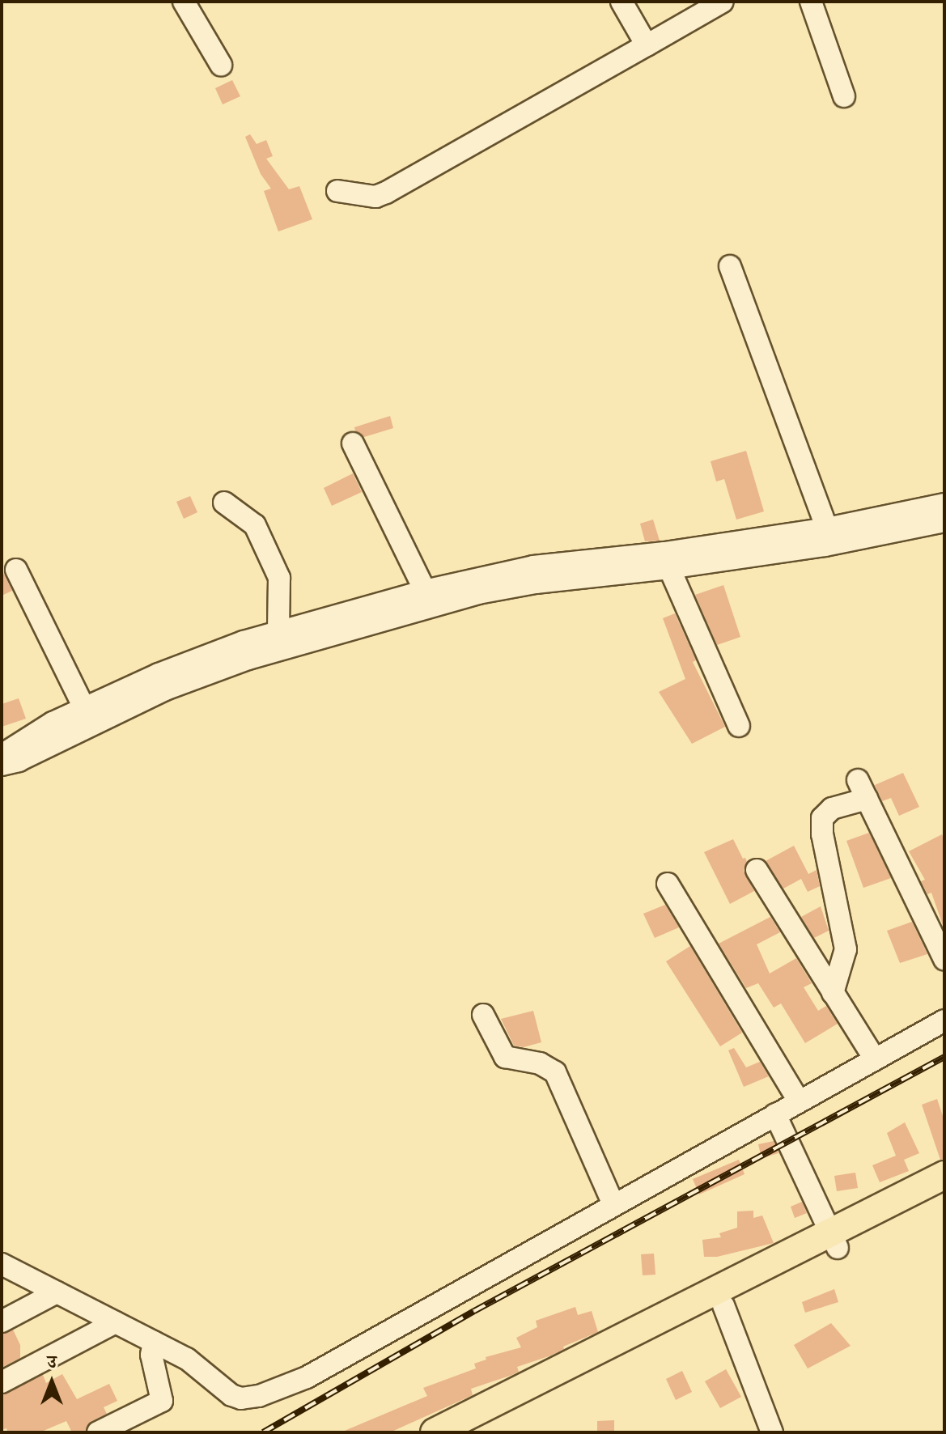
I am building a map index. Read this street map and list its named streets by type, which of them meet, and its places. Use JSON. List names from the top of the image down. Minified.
{"north":"top"}
